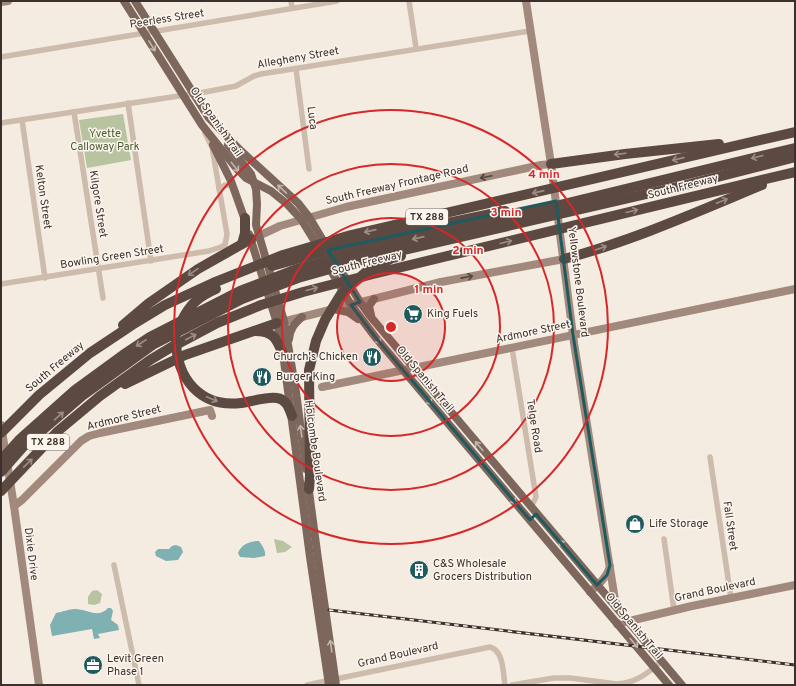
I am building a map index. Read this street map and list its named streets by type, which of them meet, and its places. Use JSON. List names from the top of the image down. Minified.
{"streets":{"highway":["South Freeway","TX 288"],"main road":["Old Spanish Trail","Holcombe Boulevard"],"street":["Peerless Street","Allegheny Street","Luca","South Freeway Frontage Road","Kelton Street","Kilgore Street","Bowling Green Street","Yellowstone Boulevard","Ardmore Street","Telge Road","Fall Street","Dixie Drive","Grand Boulevard"]},"crossings":[["Peerless Street","Old Spanish Trail"],["Allegheny Street","Luca"],["Allegheny Street","Old Spanish Trail"],["Allegheny Street","Kelton Street"],["Allegheny Street","Kilgore Street"],["Allegheny Street","Yellowstone Boulevard"],["Old Spanish Trail","South Freeway Frontage Road"],["Old Spanish Trail","Yellowstone Boulevard"],["Old Spanish Trail","Ardmore Street"],["Old Spanish Trail","Telge Road"],["Old Spanish Trail","Holcombe Boulevard"],["Old Spanish Trail","Grand Boulevard"],["South Freeway Frontage Road","Yellowstone Boulevard"],["South Freeway Frontage Road","Holcombe Boulevard"],["Kelton Street","Bowling Green Street"],["Kilgore Street","Bowling Green Street"],["Yellowstone Boulevard","Ardmore Street"],["Ardmore Street","Telge Road"],["Ardmore Street","Dixie Drive"],["Holcombe Boulevard","Grand Boulevard"],["Fall Street","Grand Boulevard"]],"one_way":["South Freeway Frontage Road"],"parks":["Yvette Calloway Park"],"places":{"supermarket":["King Fuels"],"restaurant":["Church's Chicken","Burger King"],"shop":["Life Storage"],"building":["C&S Wholesale Grocers Distribution"],"office":["Levit Green Phase 1"]},"rings":["4 min","3 min","2 min","1 min"]}
